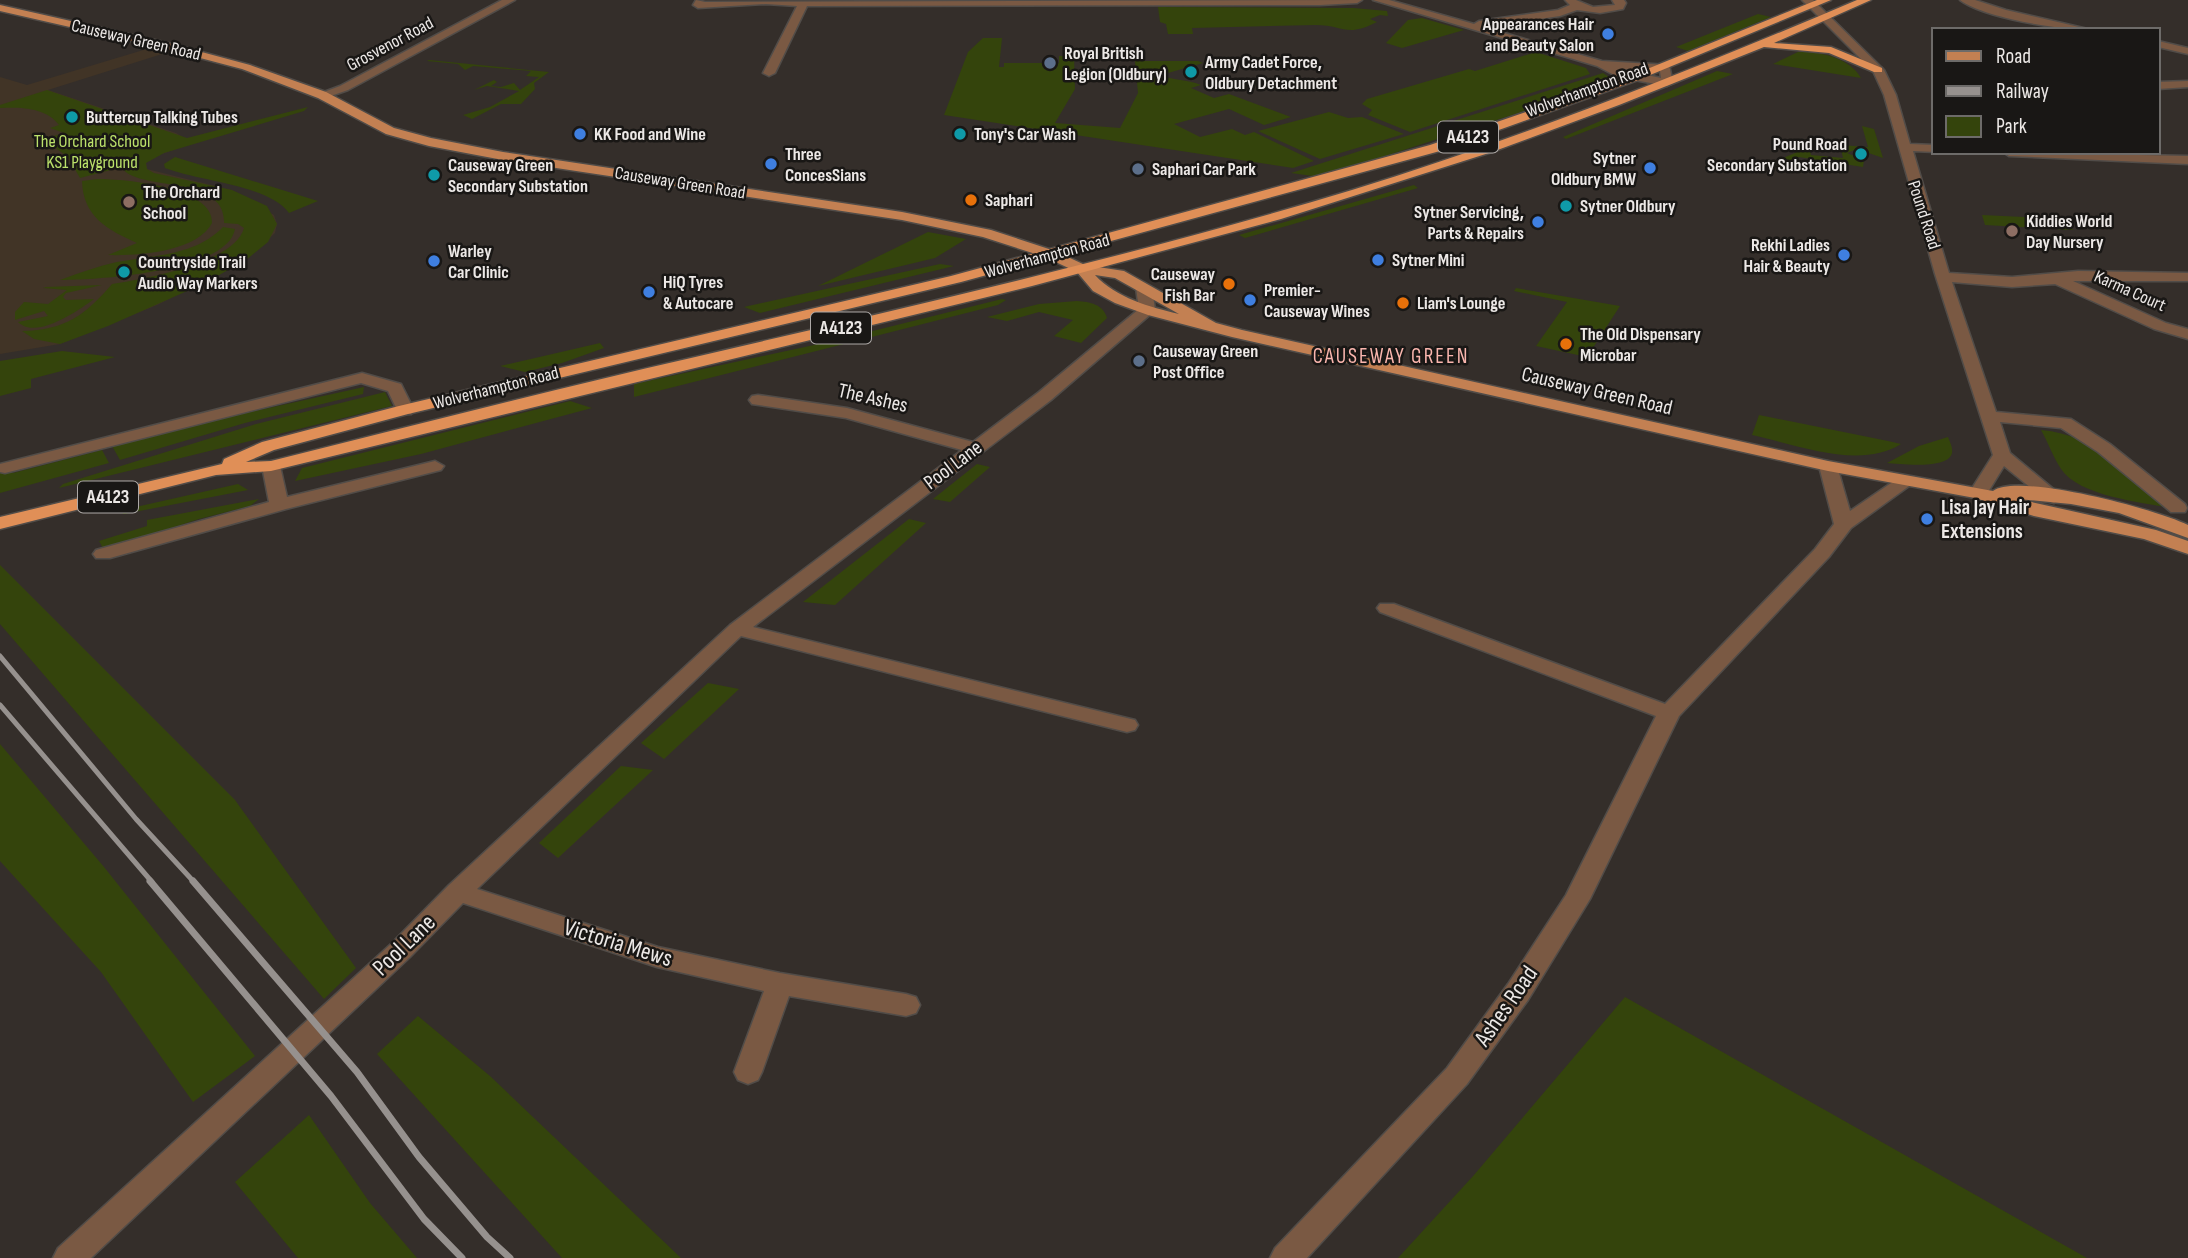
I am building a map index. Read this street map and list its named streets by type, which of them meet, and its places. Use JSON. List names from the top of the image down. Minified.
{"streets":{"highway":["Wolverhampton Road","A4123"],"main road":["Causeway Green Road"],"street":["Grosvenor Road","Pound Road","Karma Court","The Ashes","Pool Lane","Victoria Mews","Ashes Road"]},"crossings":[["Causeway Green Road","Grosvenor Road"],["Causeway Green Road","Wolverhampton Road"],["Causeway Green Road","Pool Lane"],["Causeway Green Road","Ashes Road"],["Wolverhampton Road","Pound Road"],["The Ashes","Pool Lane"],["Pool Lane","Victoria Mews"]],"districts":["CAUSEWAY GREEN"],"parks":["The Orchard School KS1 Playground"],"places":["Appearances Hair and Beauty Salon","Royal British Legion (Oldbury)","Army Cadet Force, Oldbury Detachment","Buttercup Talking Tubes","KK Food and Wine","Tony's Car Wash","Pound Road Secondary Substation","Three ConcesSians","Sytner Oldbury BMW","Saphari Car Park","Causeway Green Secondary Substation","Saphari","The Orchard School","Sytner Oldbury","Sytner Servicing, Parts & Repairs","Kiddies World Day Nursery","Rekhi Ladies Hair & Beauty","Sytner Mini","Warley Car Clinic","Countryside Trail Audio Way Markers","Causeway Fish Bar","HiQ Tyres & Autocare","Premier- Causeway Wines","Liam's Lounge","The Old Dispensary Microbar","Causeway Green Post Office","Lisa Jay Hair Extensions"],"legend":["Road","Railway","Park"]}
